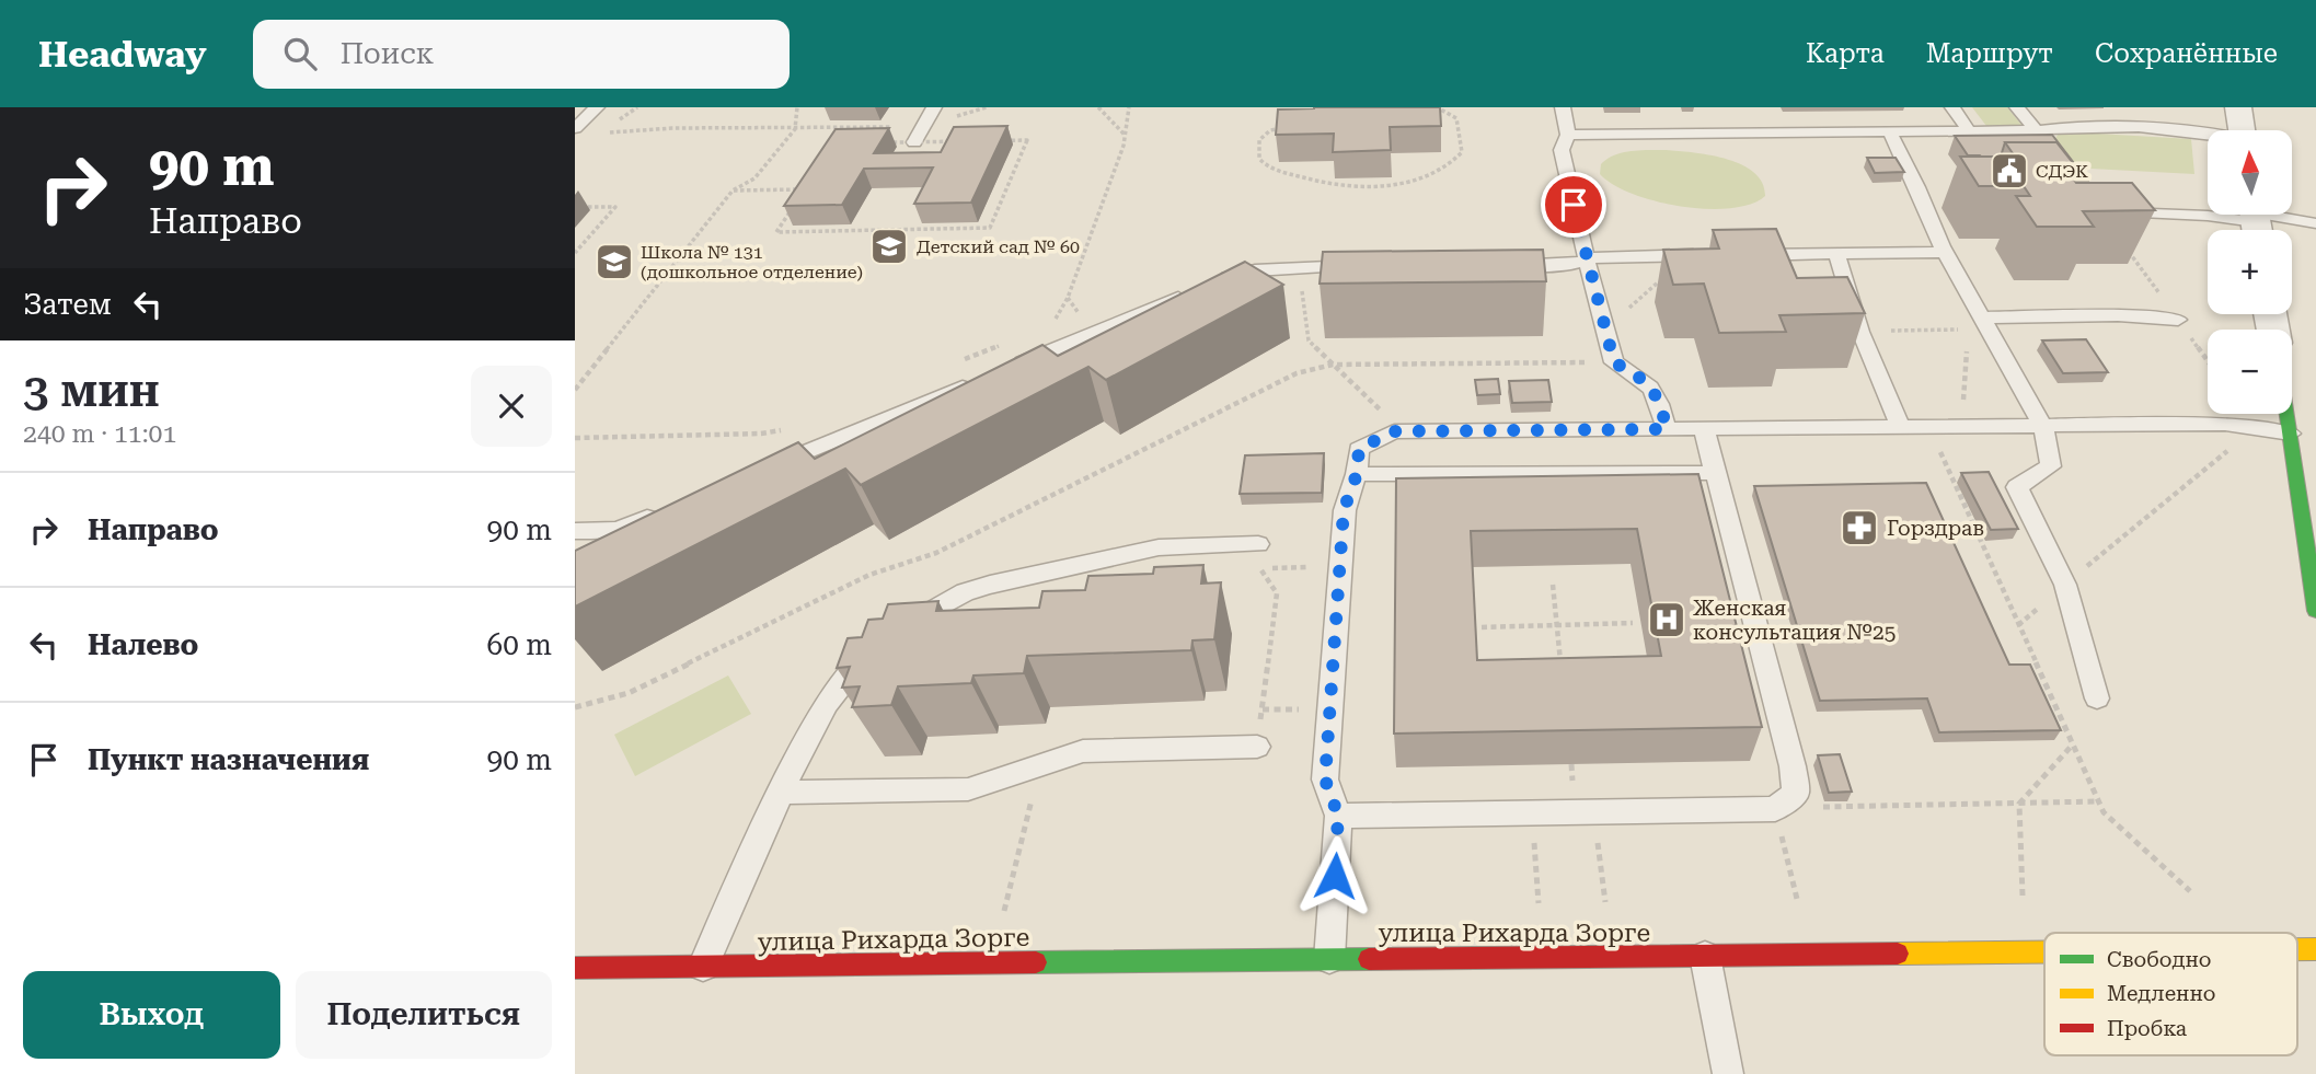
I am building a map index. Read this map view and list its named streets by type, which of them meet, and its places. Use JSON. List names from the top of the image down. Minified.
{"streets":{"street":["улица Рихарда Зорге"]},"places":{"public building":["СДЭК"],"school or university":["Детский сад № 60","Школа № 131 (дошкольное отделение)"],"pharmacy":["Горздрав"],"hospital":["Женская консультация №25"]},"legend":["Свободно","Медленно","Пробка"],"north":"top","page":{"header":"Headway","search":"Поиск","nav":["Карта","Маршрут","Сохранённые"],"turn":["90 m","Направо"],"map_buttons":["+","−"],"then":"Затем","heading":["3 мин","240 m · 11:01"],"list":[{"name":"Направо","value":"90 m"},{"name":"Налево","value":"60 m"},{"name":"Пункт назначения","value":"90 m"}],"buttons":["Выход","Поделиться"]}}
